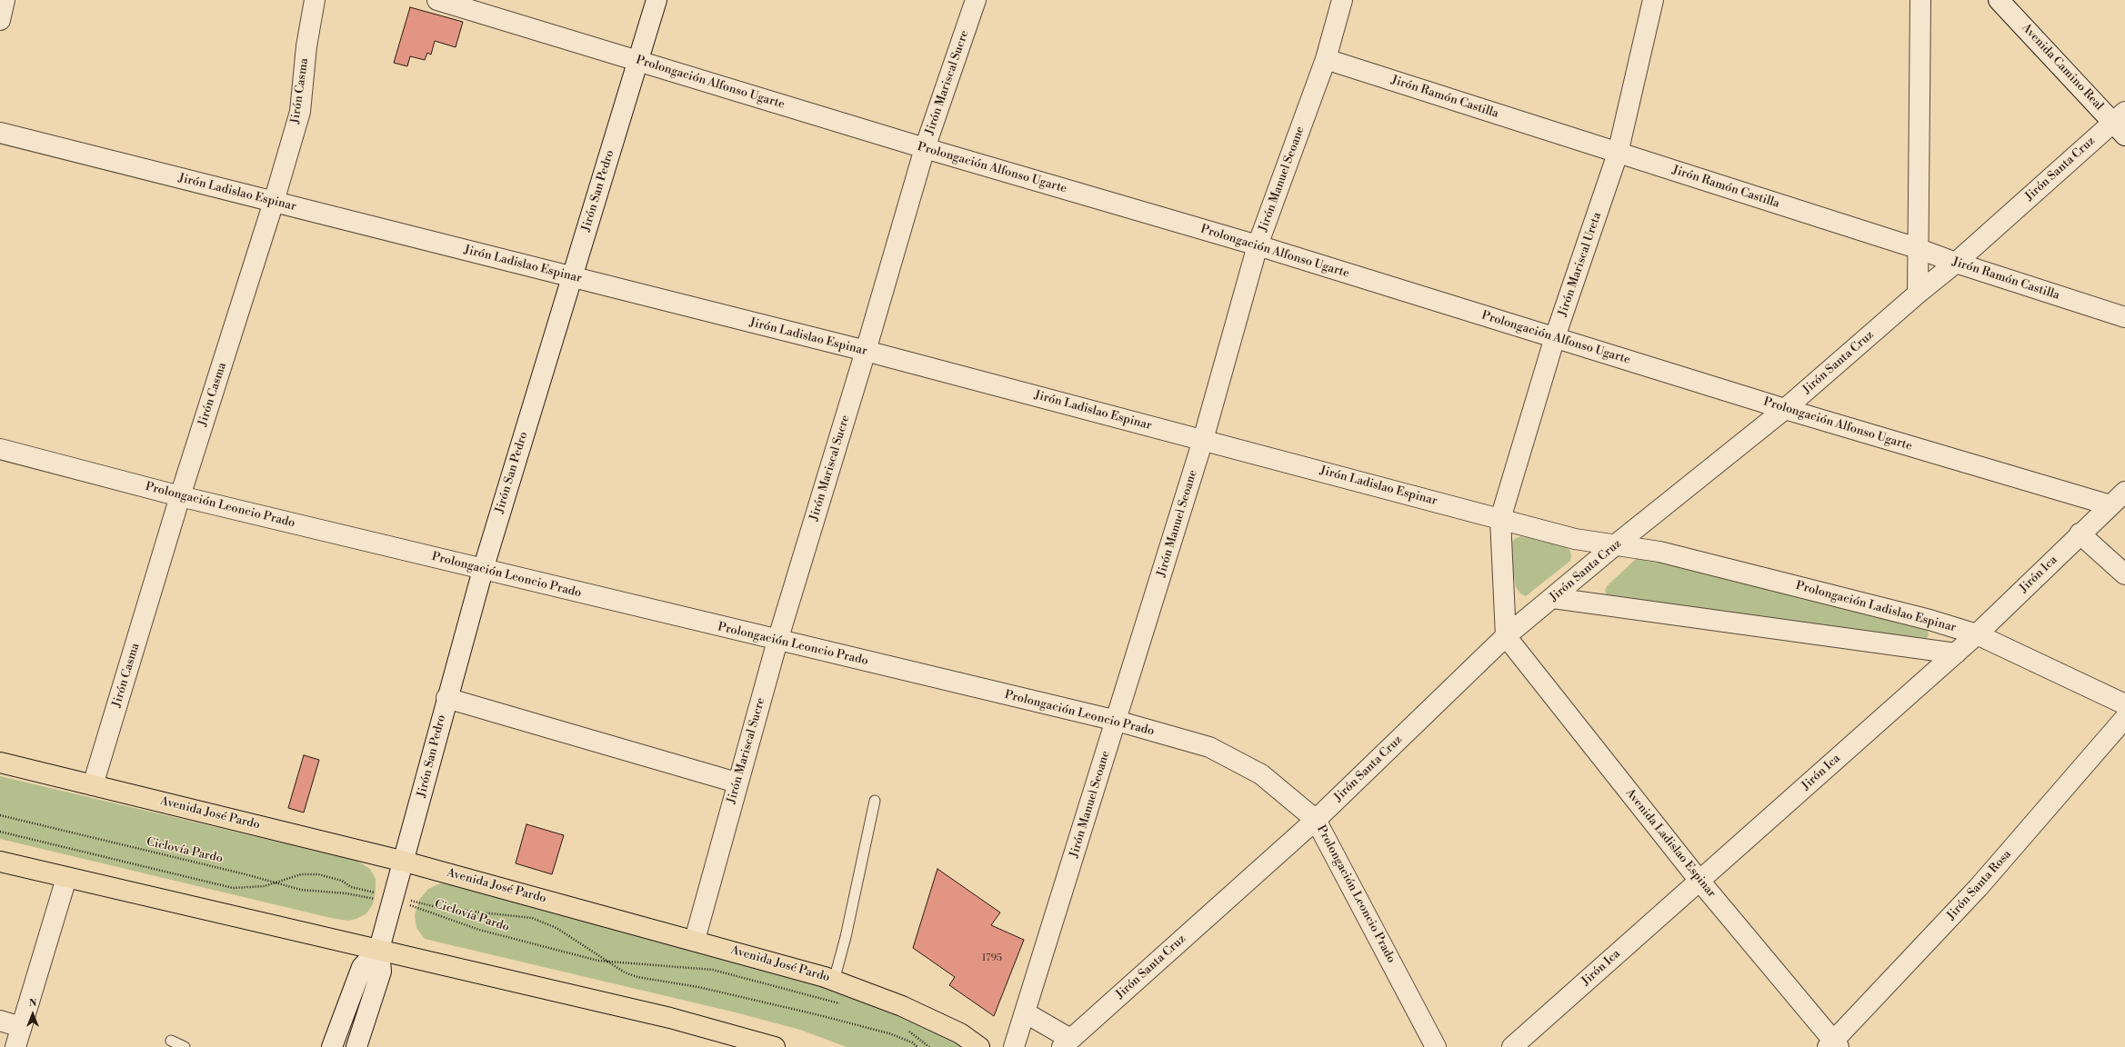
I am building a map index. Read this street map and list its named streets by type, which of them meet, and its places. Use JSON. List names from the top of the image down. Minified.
{"streets":{"main road":["Avenida José Pardo"],"street":["Avenida Camino Real","Prolongación Alfonso Ugarte","Jirón Mariscal Sucre","Jirón Casma","Jirón Ramón Castilla","Jirón Santa Cruz","Jirón Manuel Seoane","Jirón San Pedro","Jirón Ladislao Espinar","Jirón Mariscal Ureta","Prolongación Leoncio Prado","Jirón Ica","Prolongación Ladislao Espinar","Avenida Ladislao Espinar","Jirón Santa Rosa"],"path":["Ciclovía Pardo"]},"crossings":[["Avenida Camino Real","Jirón Santa Cruz"],["Prolongación Alfonso Ugarte","Jirón Mariscal Sucre"],["Prolongación Alfonso Ugarte","Jirón Santa Cruz"],["Prolongación Alfonso Ugarte","Jirón Manuel Seoane"],["Prolongación Alfonso Ugarte","Jirón San Pedro"],["Prolongación Alfonso Ugarte","Jirón Mariscal Ureta"],["Prolongación Alfonso Ugarte","Jirón Ica"],["Jirón Mariscal Sucre","Jirón Ladislao Espinar"],["Jirón Mariscal Sucre","Prolongación Leoncio Prado"],["Jirón Mariscal Sucre","Avenida José Pardo"],["Jirón Casma","Jirón Ladislao Espinar"],["Jirón Casma","Prolongación Leoncio Prado"],["Jirón Casma","Avenida José Pardo"],["Jirón Ramón Castilla","Jirón Santa Cruz"],["Jirón Ramón Castilla","Jirón Manuel Seoane"],["Jirón Ramón Castilla","Jirón Mariscal Ureta"],["Jirón Santa Cruz","Jirón Ladislao Espinar"],["Jirón Santa Cruz","Jirón Mariscal Ureta"],["Jirón Santa Cruz","Prolongación Leoncio Prado"],["Jirón Santa Cruz","Prolongación Ladislao Espinar"],["Jirón Santa Cruz","Avenida Ladislao Espinar"],["Jirón Manuel Seoane","Jirón Ladislao Espinar"],["Jirón Manuel Seoane","Prolongación Leoncio Prado"],["Jirón San Pedro","Jirón Ladislao Espinar"],["Jirón San Pedro","Prolongación Leoncio Prado"],["Jirón San Pedro","Avenida José Pardo"],["Jirón San Pedro","Ciclovía Pardo"],["Jirón Ladislao Espinar","Jirón Mariscal Ureta"],["Jirón Ladislao Espinar","Prolongación Ladislao Espinar"],["Jirón Mariscal Ureta","Avenida Ladislao Espinar"],["Jirón Ica","Prolongación Ladislao Espinar"],["Jirón Ica","Avenida Ladislao Espinar"],["Avenida Ladislao Espinar","Jirón Santa Rosa"]],"house_numbers":["1795"],"north":"top"}
